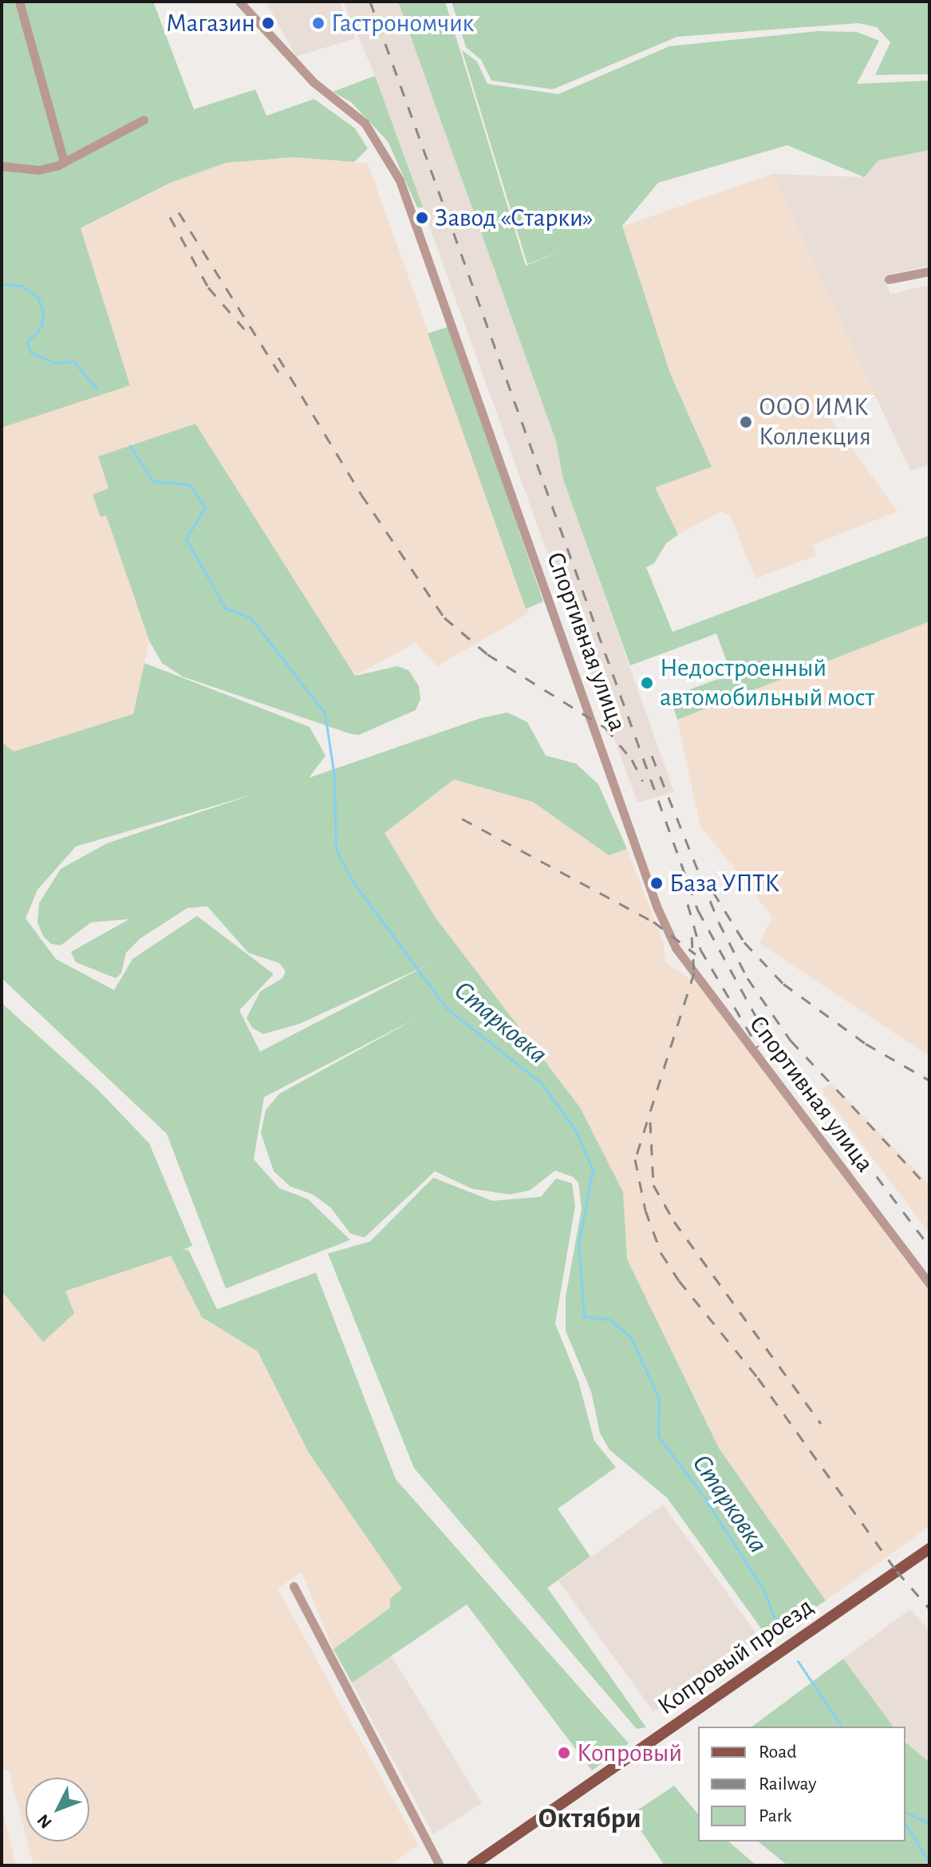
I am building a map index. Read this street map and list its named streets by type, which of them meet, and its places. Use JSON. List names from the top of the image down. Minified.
{"streets":{"main road":["Копровый проезд"],"street":["Спортивная улица"]},"districts":["Октябри"],"water":["Старковка"],"places":["Магазин","Гастрономчик","Завод «Старки»","ООО ИМК Коллекция","Недостроенный автомобильный мост","База УПТК","Копровый"],"legend":["Road","Railway","Park"],"north":"bottom left"}
